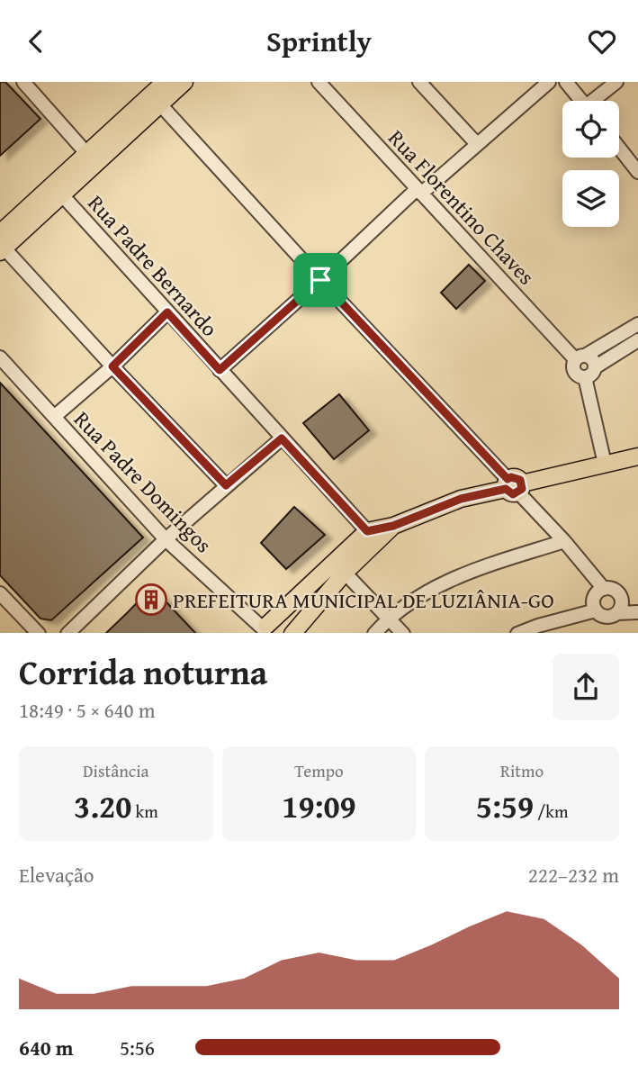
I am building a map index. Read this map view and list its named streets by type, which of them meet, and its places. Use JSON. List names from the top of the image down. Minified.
{"streets":{"street":["Rua Florentino Chaves","Rua Padre Bernardo","Rua Padre Domingos"]},"places":{"building":["PREFEITURA MUNICIPAL DE LUZIÂNIA-GO"]},"page":{"header":"Sprintly","heading":["Corrida noturna","18:49 · 5 × 640 m"],"stats":[["Distância","3.20 km"],["Tempo","19:09"],["Ritmo","5:59 /km"]],"chart":["Elevação","222–232 m"],"list":[{"name":"640 m","note":"5:56"}]}}
